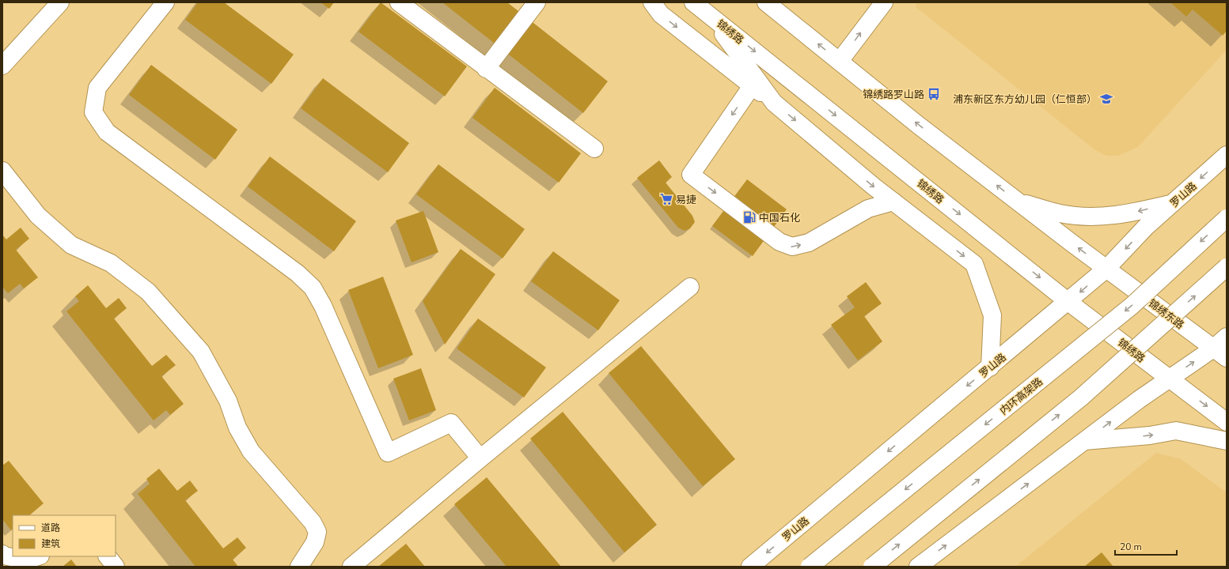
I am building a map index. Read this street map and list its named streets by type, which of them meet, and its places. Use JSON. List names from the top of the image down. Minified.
{"streets":{"main road":["锦绣路","罗山路","锦绣东路","内环高架路"]},"crossings":[["锦绣路","罗山路"],["罗山路","锦绣东路"]],"places":{"bus stop":["锦绣路罗山路"],"school or university":["浦东新区东方幼儿园（仁恒部）"],"supermarket":["易捷"],"fuel station":["中国石化"]},"legend":["道路","建筑"],"scale_bar":"20 m"}
